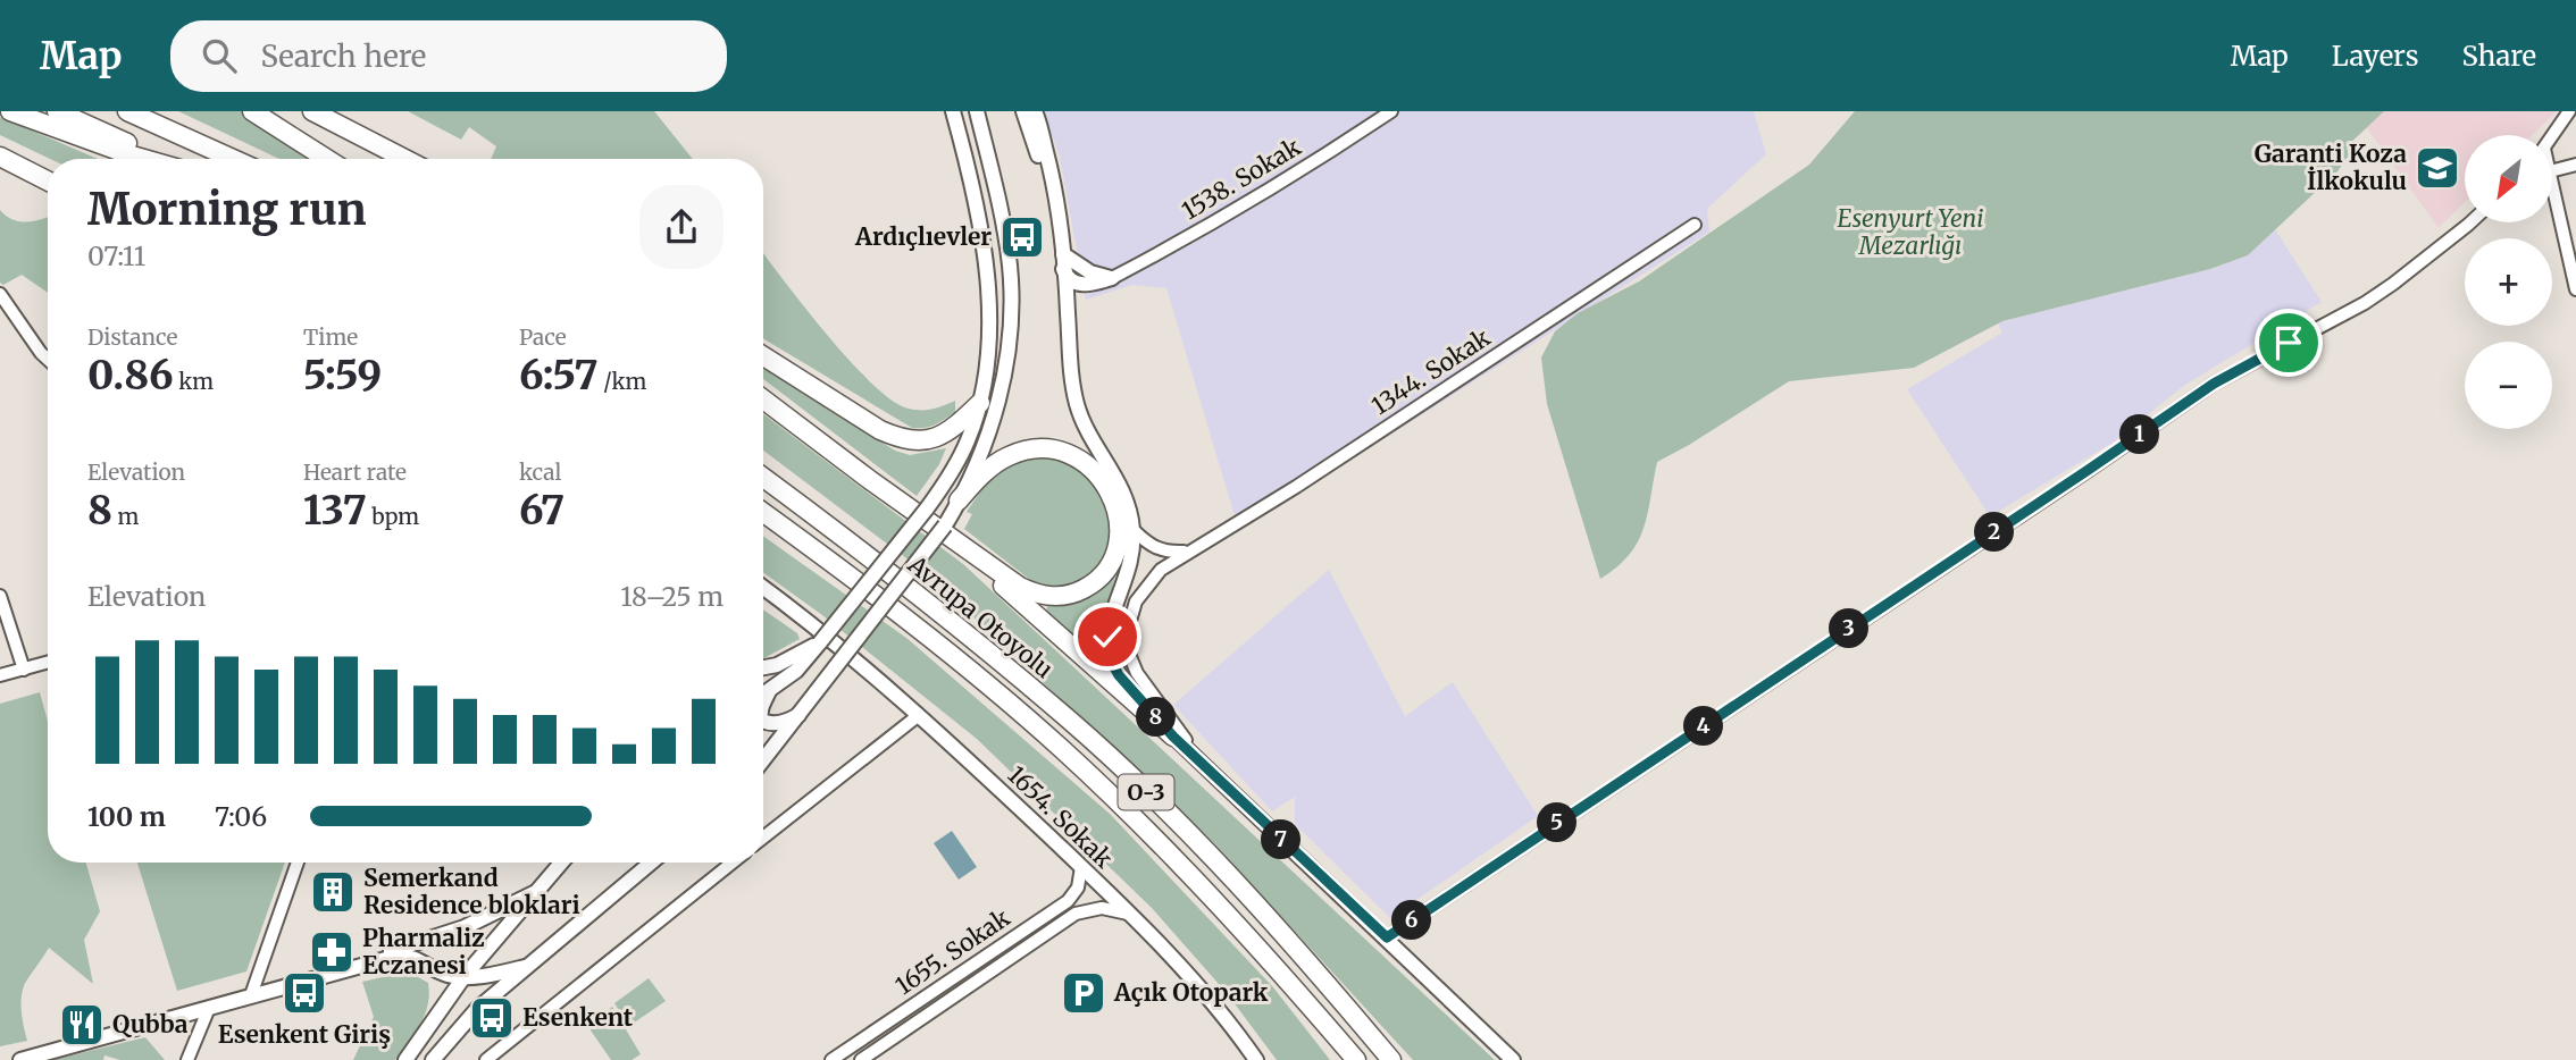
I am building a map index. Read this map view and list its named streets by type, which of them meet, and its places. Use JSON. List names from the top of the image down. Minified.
{"streets":{"highway":["Avrupa Otoyolu","O-3"],"main road":["1654. Sokak"],"street":["1538. Sokak","1344. Sokak","1655. Sokak"]},"crossings":[["1654. Sokak","1655. Sokak"]],"parks":["Esenyurt Yeni Mezarlığı"],"places":{"school or university":["Garanti Koza İlkokulu"],"bus stop":["Ardıçlıevler","Esenkent Giriş","Esenkent"],"building":["Semerkand Residence bloklari"],"pharmacy":["Pharmaliz Eczanesi"],"parking":["Açık Otopark"],"restaurant":["Qubba"]},"north":"bottom left","page":{"header":"Map","search":"Search here","nav":["Map","Layers","Share"],"map_buttons":["+","−"],"heading":["Morning run","07:11"],"stats":[["Distance","0.86 km"],["Time","5:59"],["Pace","6:57 /km"],["Elevation","8 m"],["Heart rate","137 bpm"],["kcal","67"]],"pins":["1","2","3","8","4","5","7","6"],"chart":["Elevation","18–25 m"],"list":[{"name":"100 m","note":"7:06"}]}}
